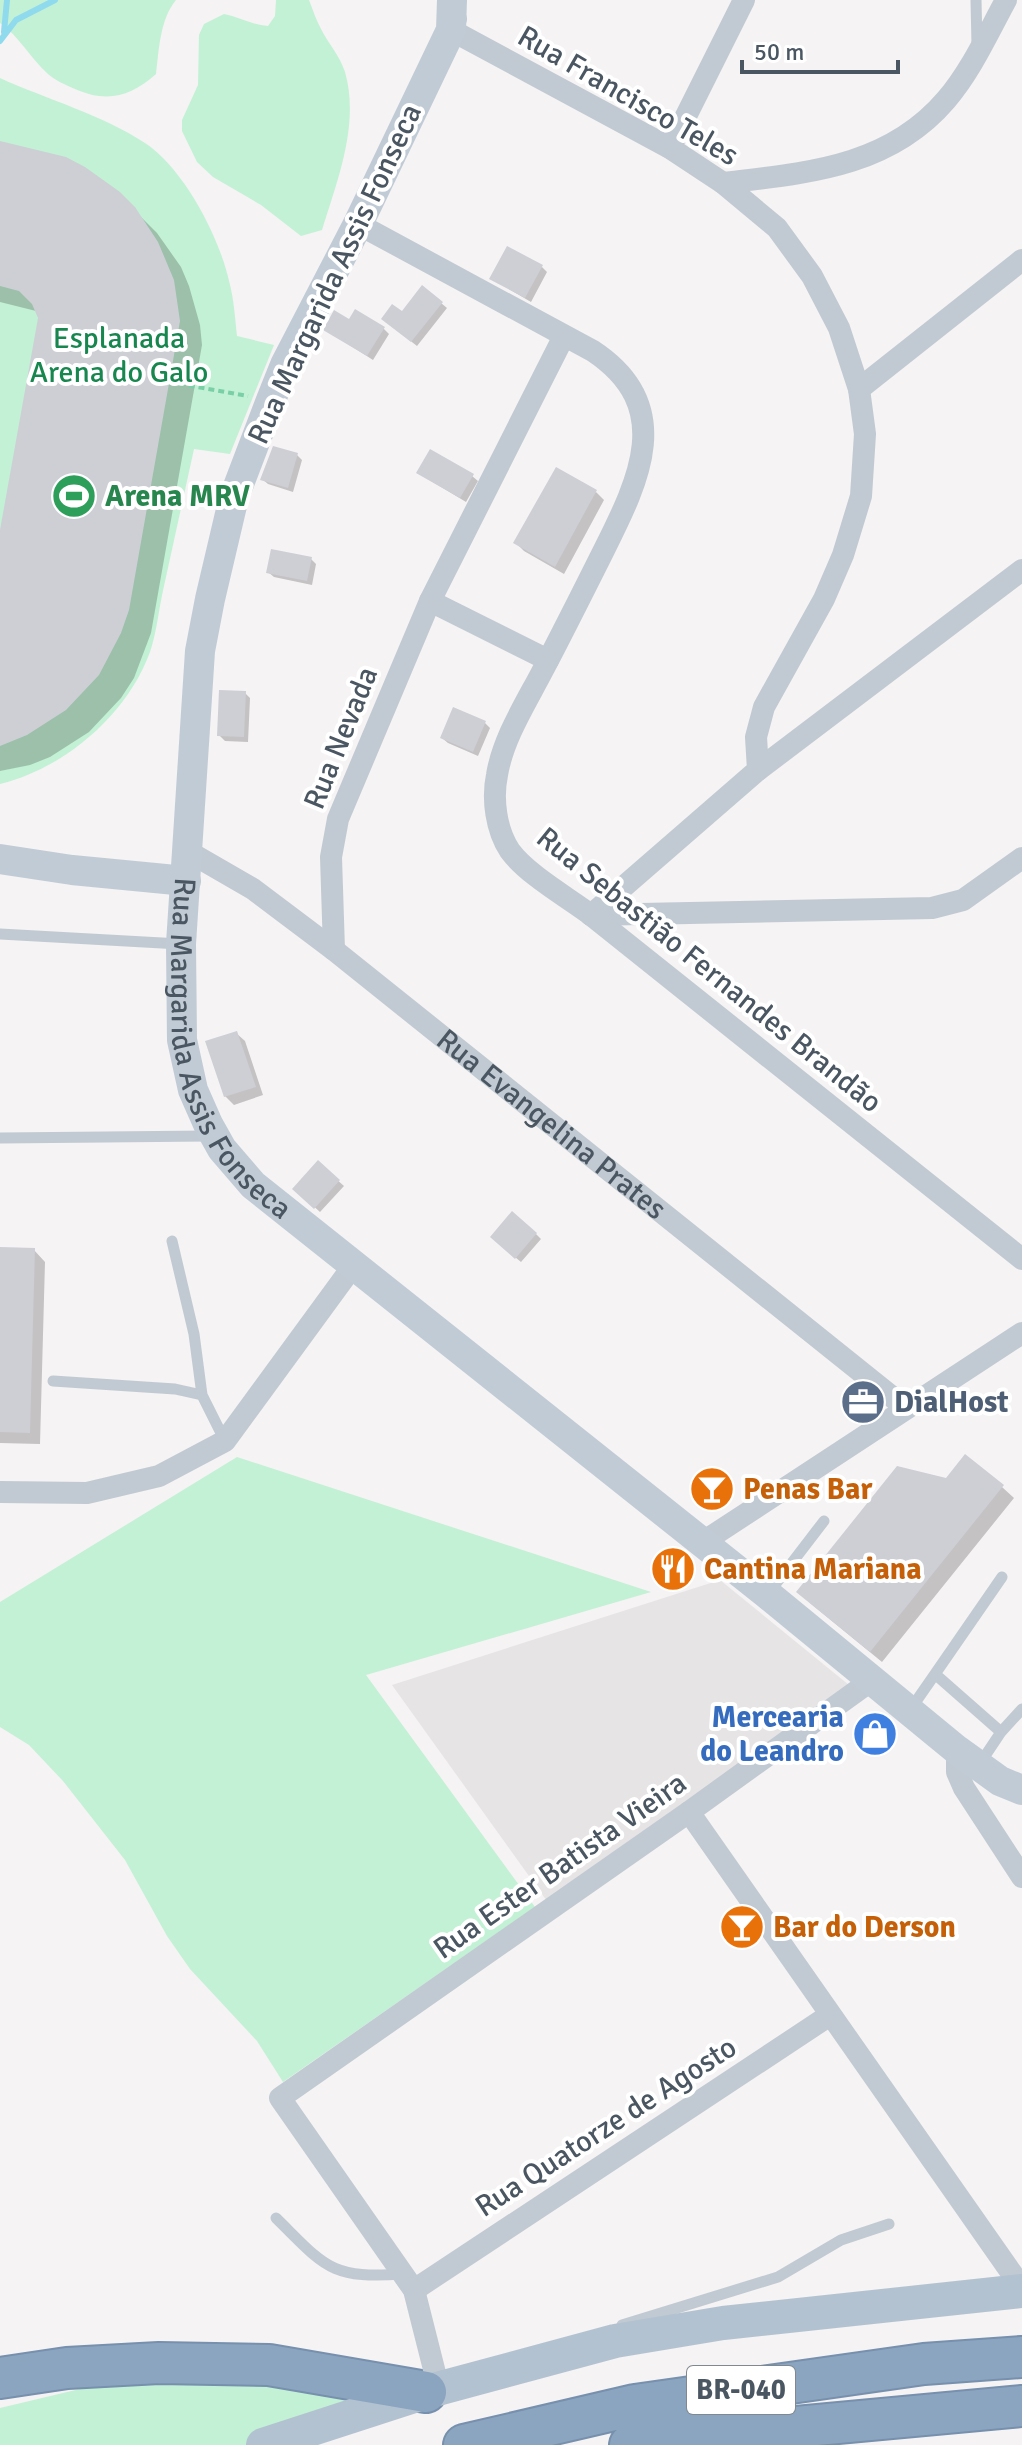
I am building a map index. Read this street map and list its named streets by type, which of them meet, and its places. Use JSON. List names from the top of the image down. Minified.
{"streets":{"highway":["BR-040"],"street":["Rua Francisco Teles","Rua Margarida Assis Fonseca","Rua Nevada","Rua Sebastião Fernandes Brandão","Rua Evangelina Prates","Rua Ester Batista Vieira","Rua Quatorze de Agosto"]},"crossings":[["Rua Francisco Teles","Rua Margarida Assis Fonseca"],["Rua Margarida Assis Fonseca","Rua Sebastião Fernandes Brandão"],["Rua Margarida Assis Fonseca","Rua Evangelina Prates"],["Rua Margarida Assis Fonseca","Rua Ester Batista Vieira"],["Rua Nevada","Rua Sebastião Fernandes Brandão"],["Rua Nevada","Rua Evangelina Prates"],["Rua Ester Batista Vieira","Rua Quatorze de Agosto"]],"parks":["Esplanada Arena do Galo"],"places":{"sports":["Arena MRV"],"office":["DialHost"],"bar":["Penas Bar","Bar do Derson"],"restaurant":["Cantina Mariana"],"shop":["Mercearia do Leandro"]},"scale_bar":"50 m"}
